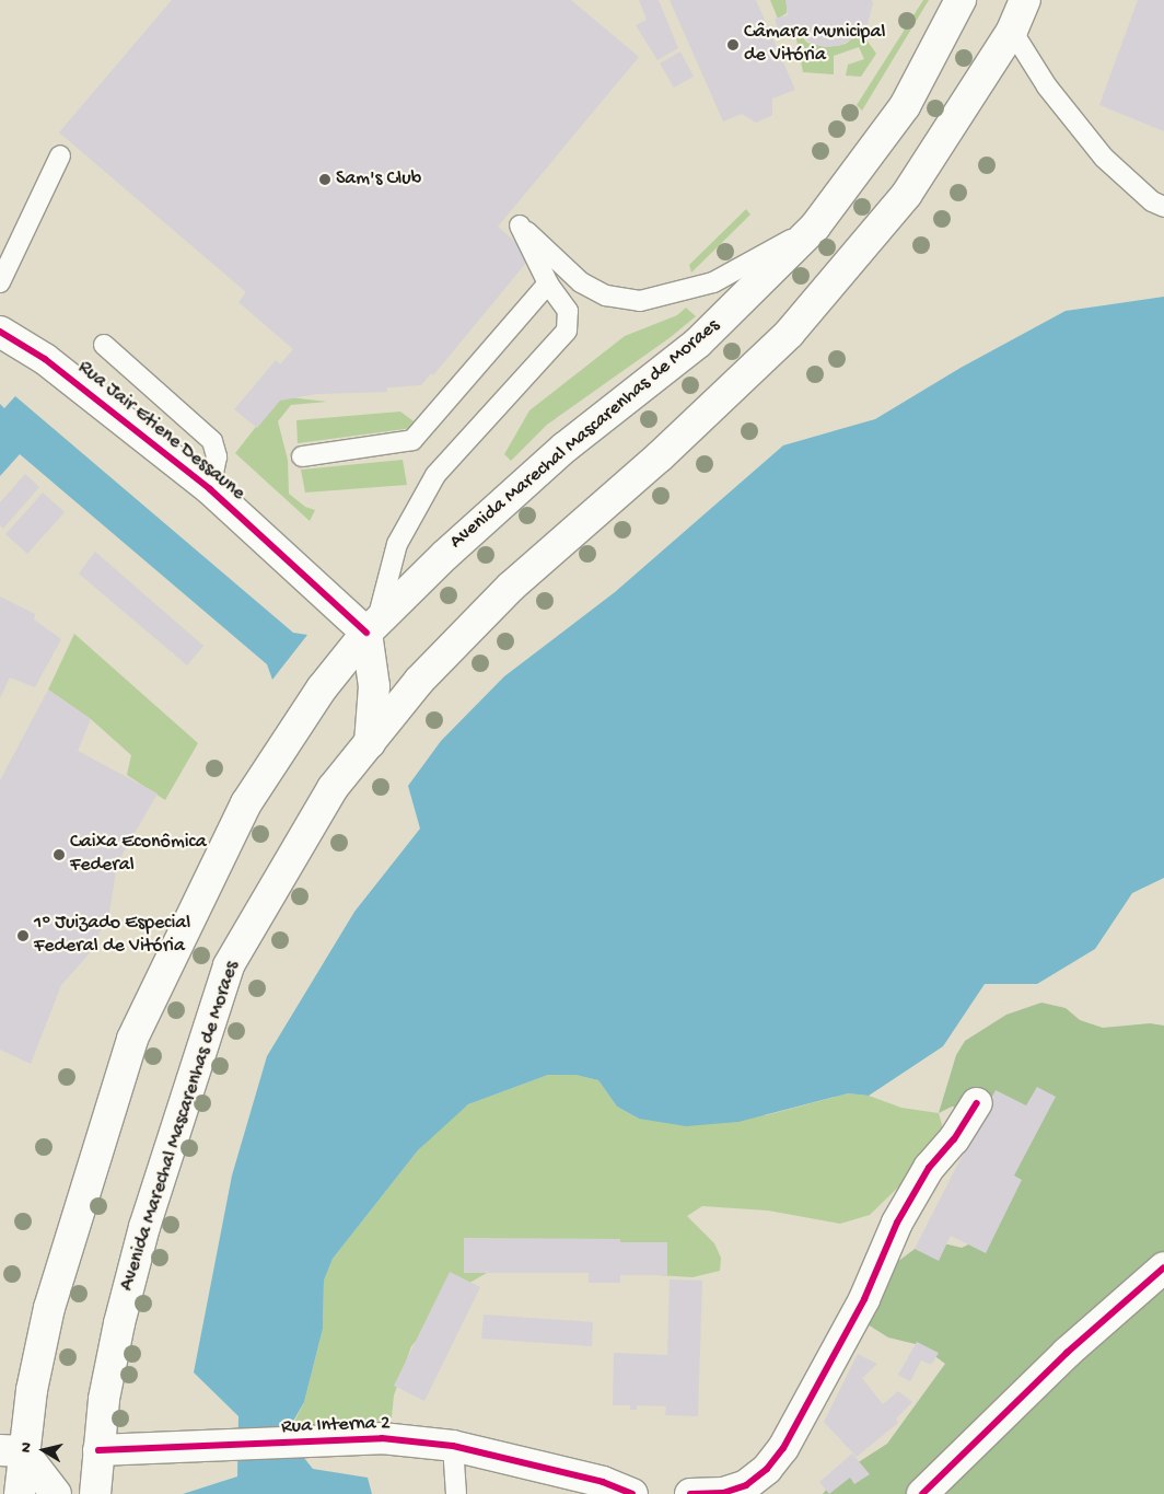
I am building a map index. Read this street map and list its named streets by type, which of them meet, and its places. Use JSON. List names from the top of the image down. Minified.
{"streets":{"main road":["Rua Jair Etiene Dessaune","Avenida Marechal Mascarenhas de Moraes","Rua Interna 2"]},"crossings":[["Rua Jair Etiene Dessaune","Avenida Marechal Mascarenhas de Moraes"],["Avenida Marechal Mascarenhas de Moraes","Rua Interna 2"]],"places":["Câmara Municipal de Vitória","Sam's Club","Caixa Econômica Federal","1º Juizado Especial Federal de Vitória"],"north":"left"}
